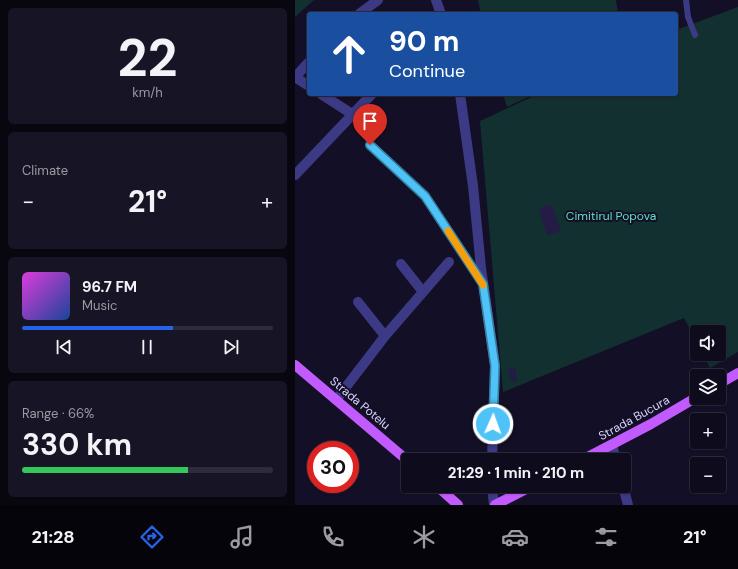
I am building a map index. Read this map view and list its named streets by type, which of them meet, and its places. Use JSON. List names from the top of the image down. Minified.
{"streets":{"main road":["Strada Potelu","Strada Bucura"]},"parks":["Cimitirul Popova"],"page":{"tile":[["22","km/h"],"Climate",["Range · 66%","330 km"]],"turn":["90 m","Continue"],"heat":["−","21°","+"],"song":["96.7 FM","Music"],"map_buttons":["+","−"],"limit":"30","trip":"21:29 · 1 min · 210 m","tabs":["21:28","21°"]}}
